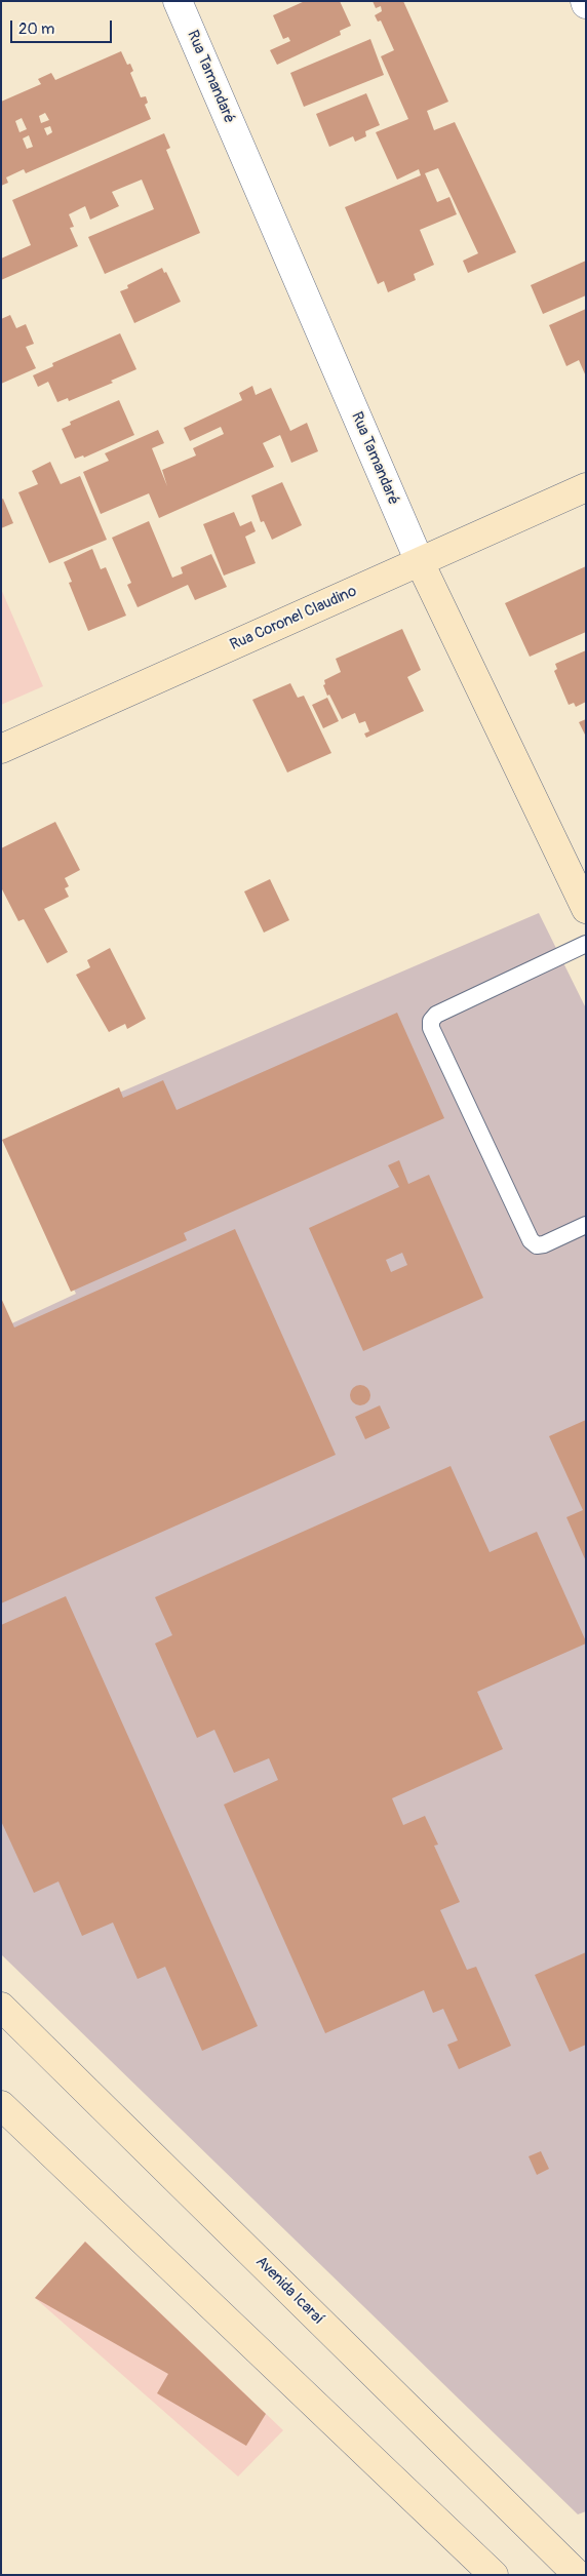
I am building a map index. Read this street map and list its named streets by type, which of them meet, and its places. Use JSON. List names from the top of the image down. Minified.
{"streets":{"main road":["Rua Tamandaré","Rua Coronel Claudino","Avenida Icaraí"]},"crossings":[["Rua Tamandaré","Rua Coronel Claudino"]],"scale_bar":"20 m"}
